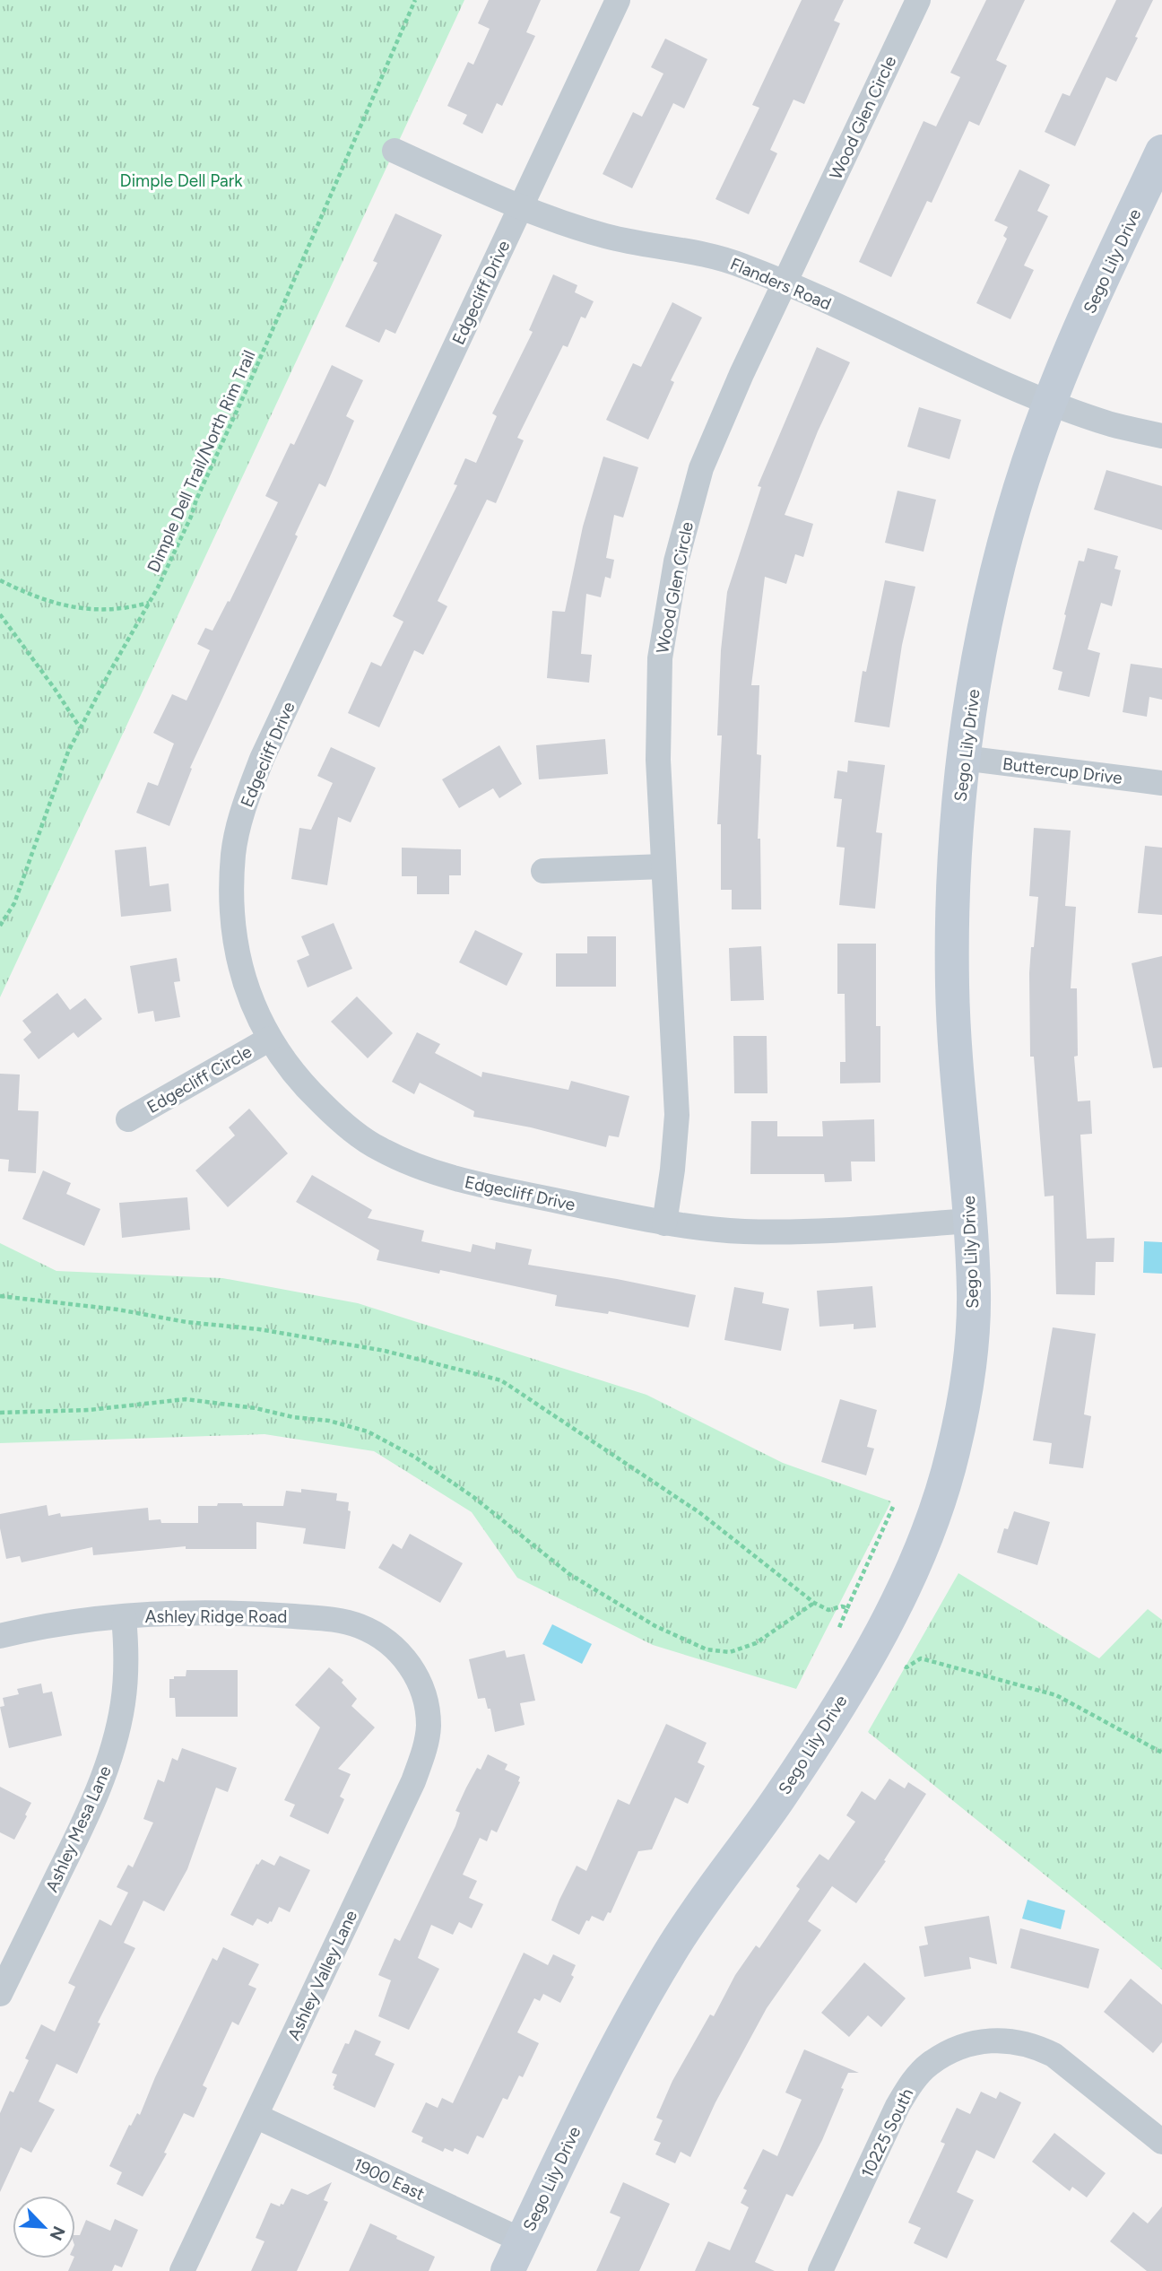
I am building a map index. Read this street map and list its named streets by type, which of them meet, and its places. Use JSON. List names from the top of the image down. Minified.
{"streets":{"street":["Wood Glen Circle","Sego Lily Drive","Flanders Road","Edgecliff Drive","Buttercup Drive","Edgecliff Circle","Ashley Ridge Road","Ashley Mesa Lane","Ashley Valley Lane","10225 South","1900 East"],"path":["Dimple Dell Trail/North Rim Trail"]},"crossings":[["Wood Glen Circle","Flanders Road"],["Wood Glen Circle","Edgecliff Drive"],["Sego Lily Drive","Flanders Road"],["Sego Lily Drive","Edgecliff Drive"],["Sego Lily Drive","Buttercup Drive"],["Sego Lily Drive","1900 East"],["Flanders Road","Edgecliff Drive"],["Edgecliff Drive","Edgecliff Circle"],["Ashley Ridge Road","Ashley Mesa Lane"],["Ashley Ridge Road","Ashley Valley Lane"],["Ashley Valley Lane","1900 East"]],"parks":["Dimple Dell Park"],"north":"bottom right"}
